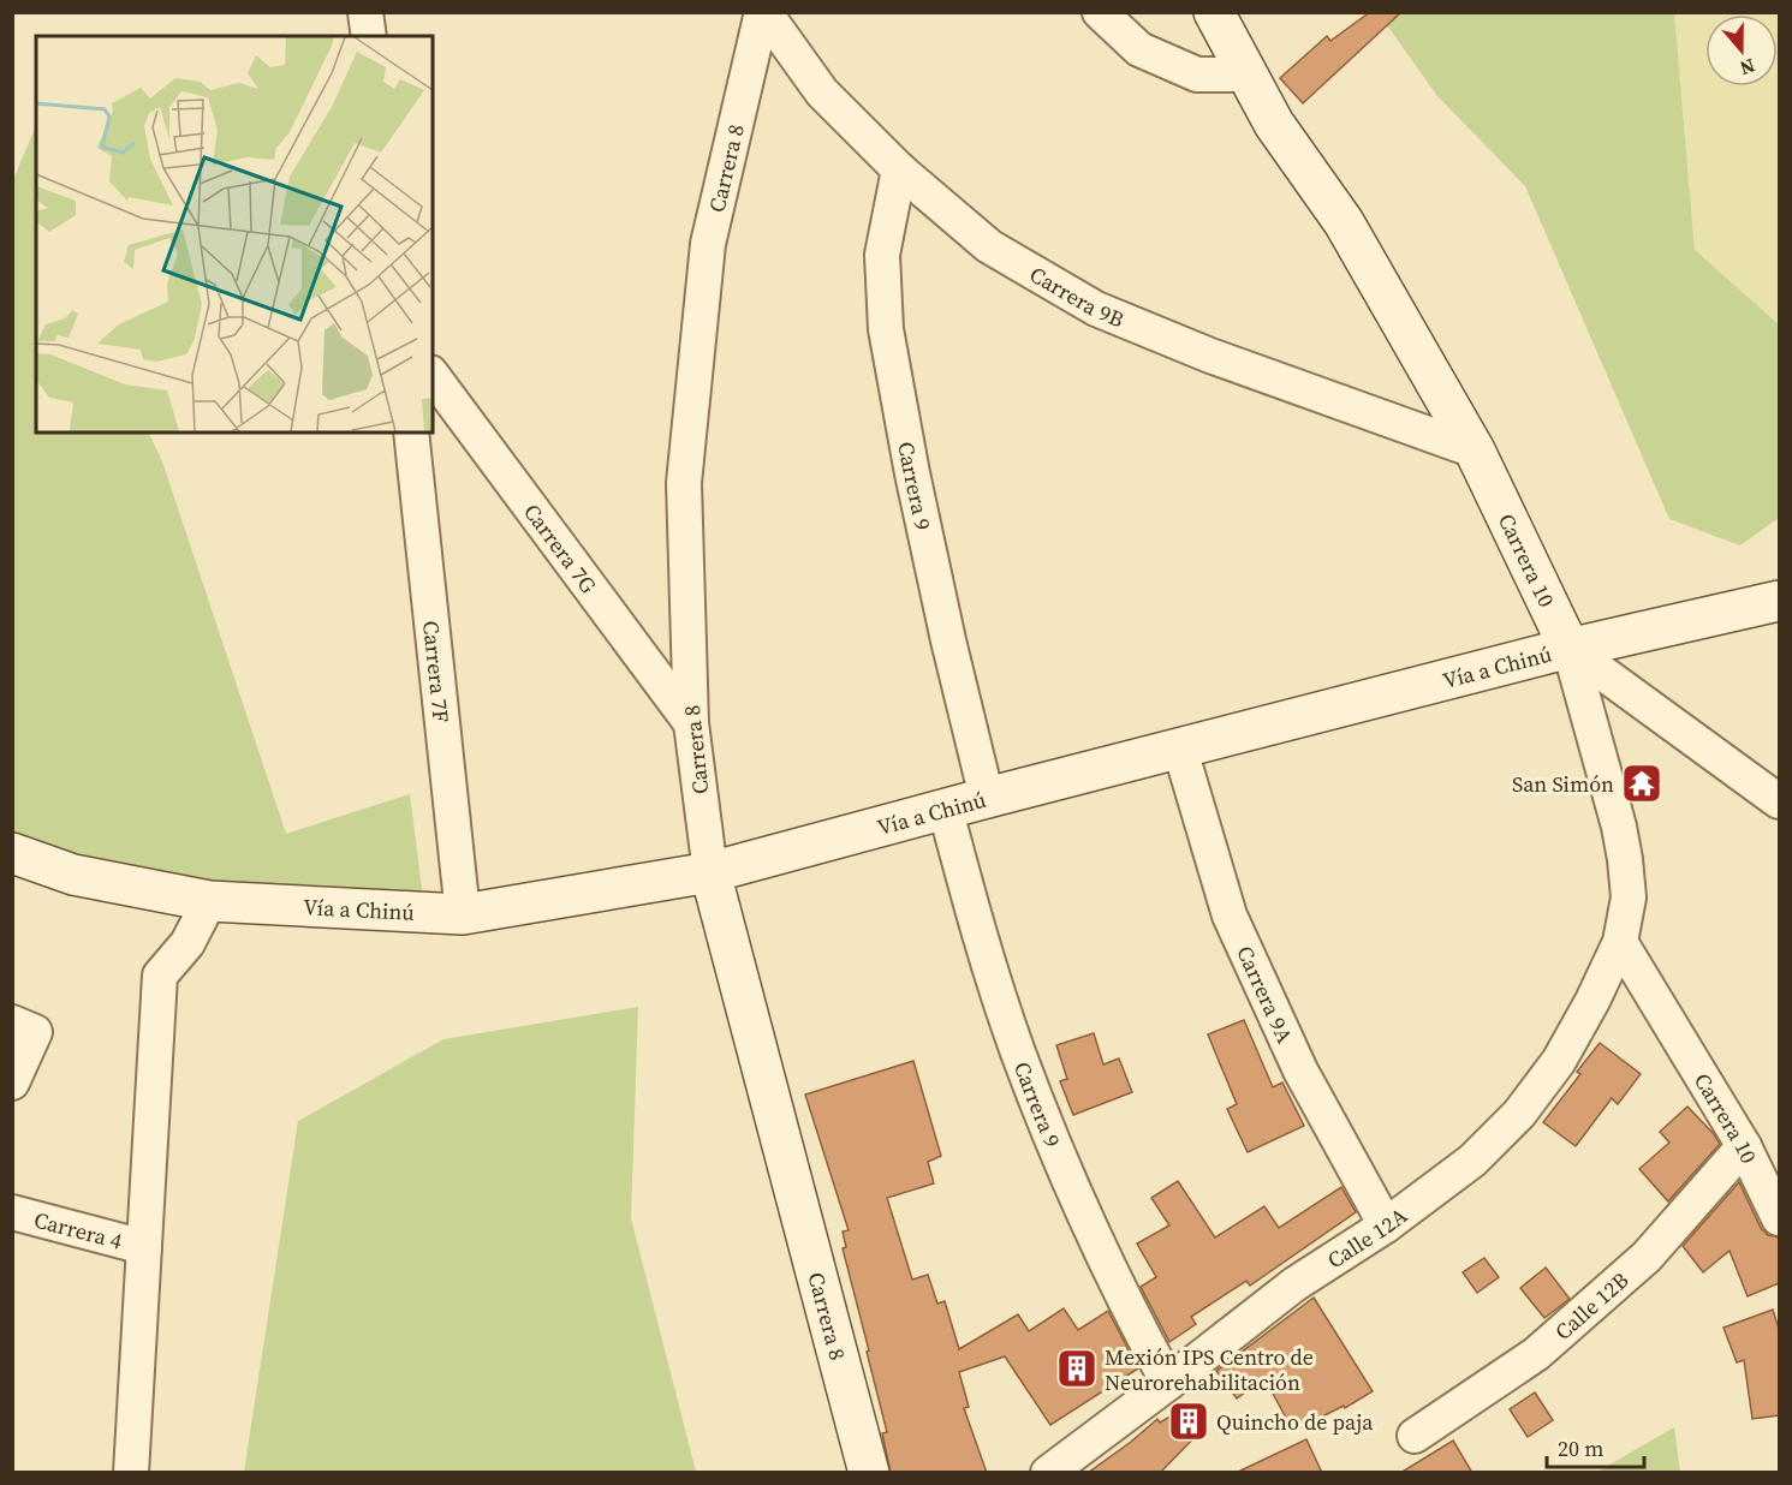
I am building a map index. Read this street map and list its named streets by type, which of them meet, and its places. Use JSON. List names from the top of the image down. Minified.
{"streets":{"main road":["Carrera 8","Carrera 10","Vía a Chinú"],"street":["Carrera 9B","Carrera 9","Carrera 7G","Carrera 7F","Carrera 9A","Carrera 4","Calle 12A","Calle 12B"]},"crossings":[["Carrera 8","Carrera 9B"],["Carrera 8","Carrera 7G"],["Carrera 8","Vía a Chinú"],["Carrera 9B","Carrera 9"],["Carrera 9B","Carrera 10"],["Carrera 9","Vía a Chinú"],["Carrera 9","Calle 12A"],["Carrera 10","Vía a Chinú"],["Carrera 10","Calle 12A"],["Carrera 10","Calle 12B"],["Vía a Chinú","Carrera 7F"],["Vía a Chinú","Carrera 9A"],["Carrera 9A","Calle 12A"]],"places":{"temple":["San Simón"],"building":["Mexión IPS Centro de Neurorehabilitación","Quincho de paja"]},"scale_bar":"20 m","north":"bottom"}
